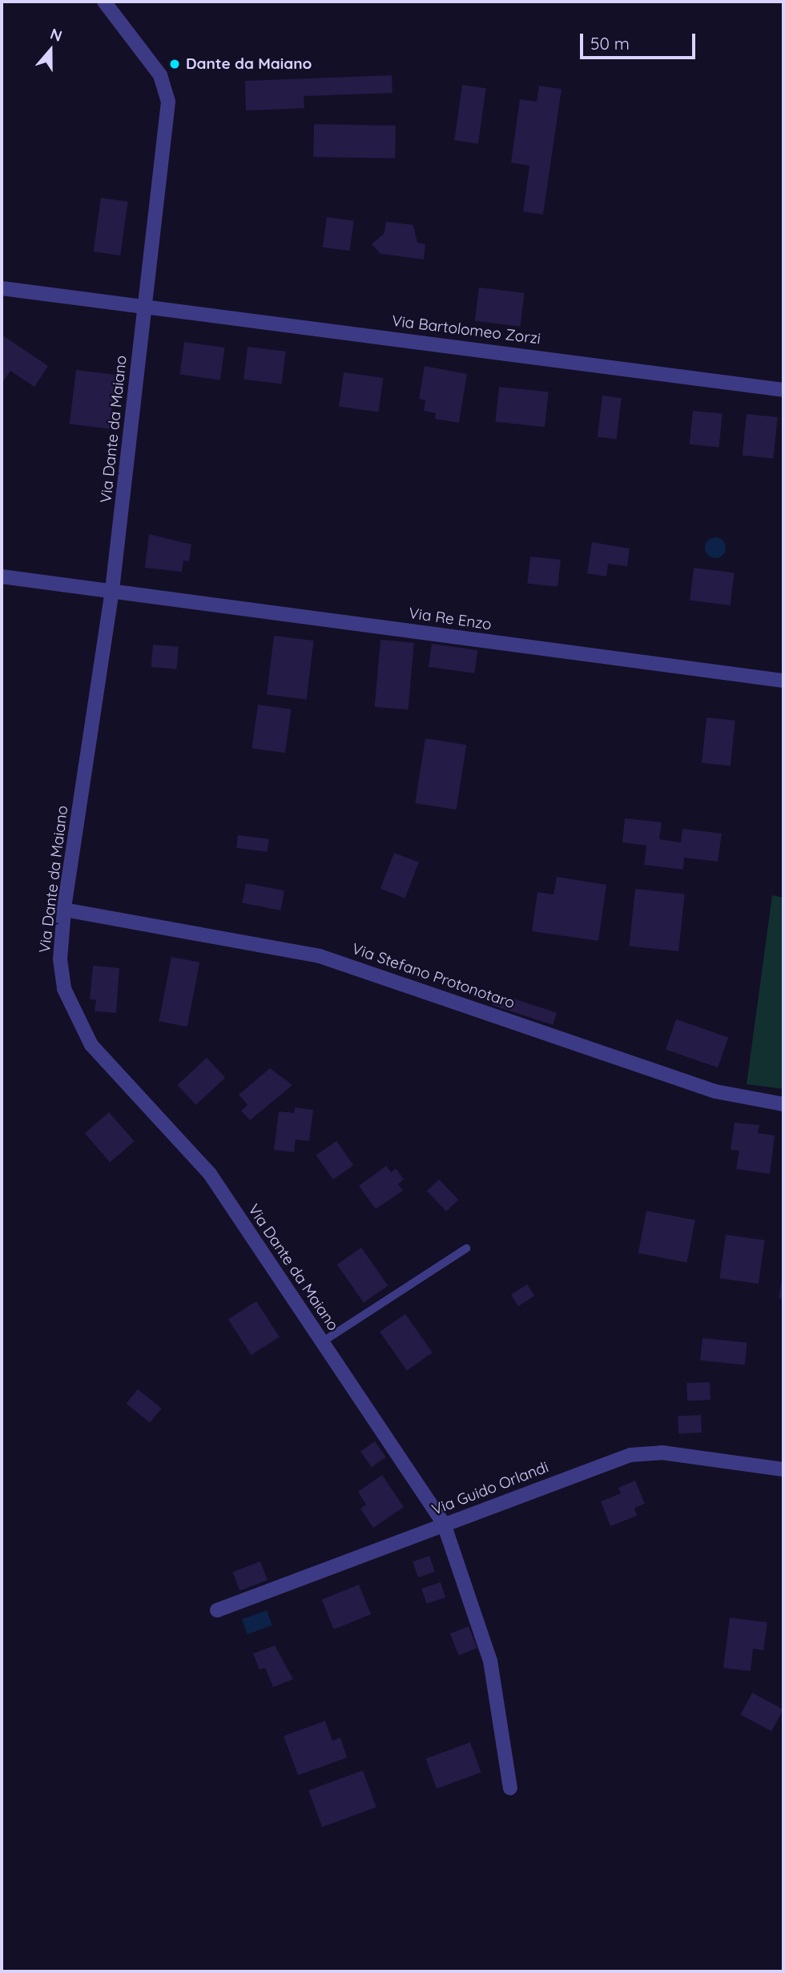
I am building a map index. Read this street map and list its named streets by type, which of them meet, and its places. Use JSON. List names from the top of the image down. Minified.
{"streets":{"street":["Via Bartolomeo Zorzi","Via Dante da Maiano","Via Re Enzo","Via Stefano Protonotaro","Via Guido Orlandi"]},"crossings":[["Via Bartolomeo Zorzi","Via Dante da Maiano"],["Via Dante da Maiano","Via Re Enzo"],["Via Dante da Maiano","Via Stefano Protonotaro"],["Via Dante da Maiano","Via Guido Orlandi"]],"places":["Dante da Maiano"],"scale_bar":"50 m","north":"top"}
